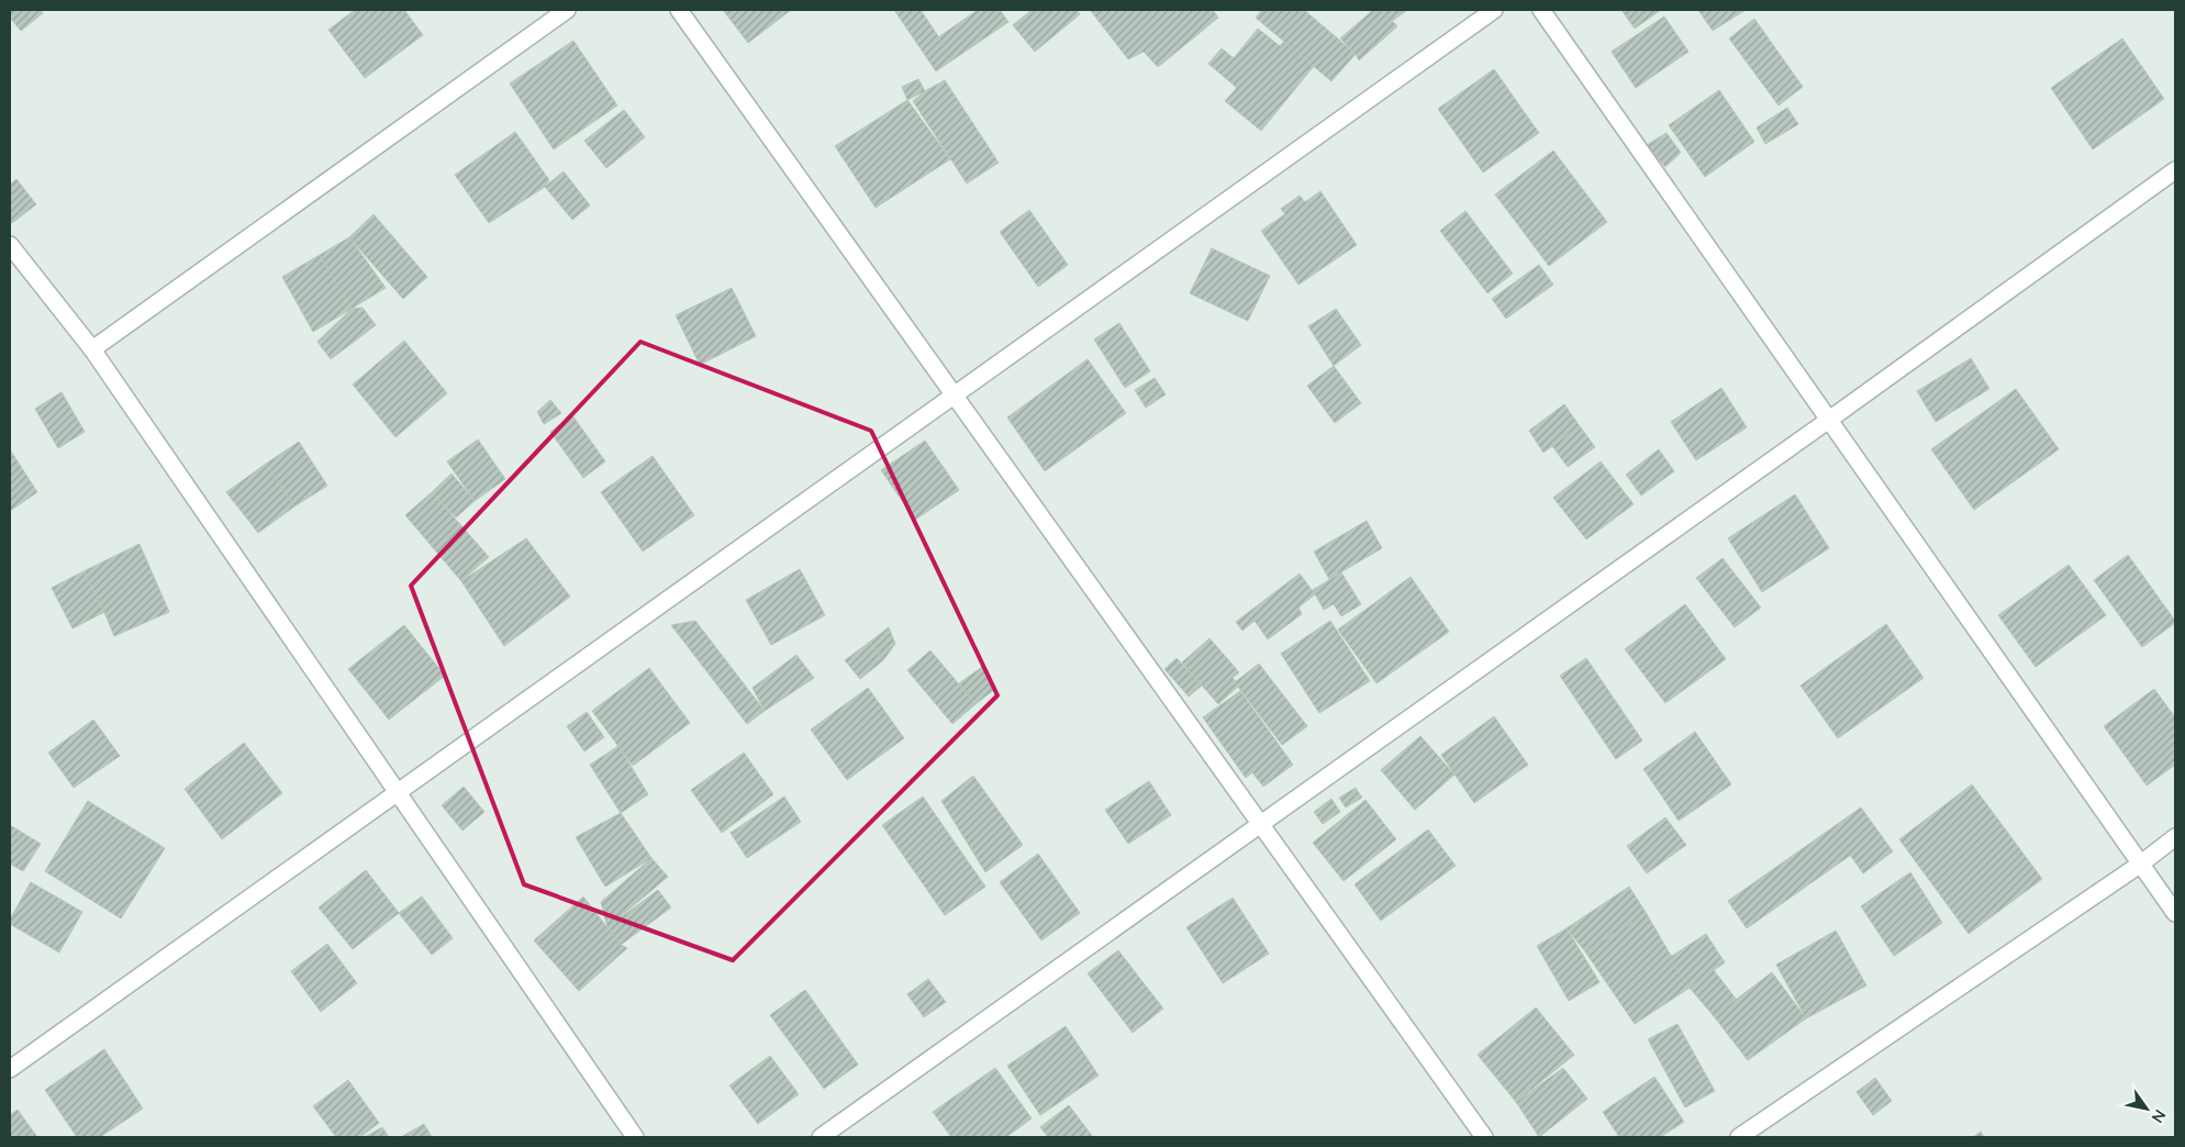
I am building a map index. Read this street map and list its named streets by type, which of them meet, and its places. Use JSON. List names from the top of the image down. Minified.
{"north":"bottom right"}
